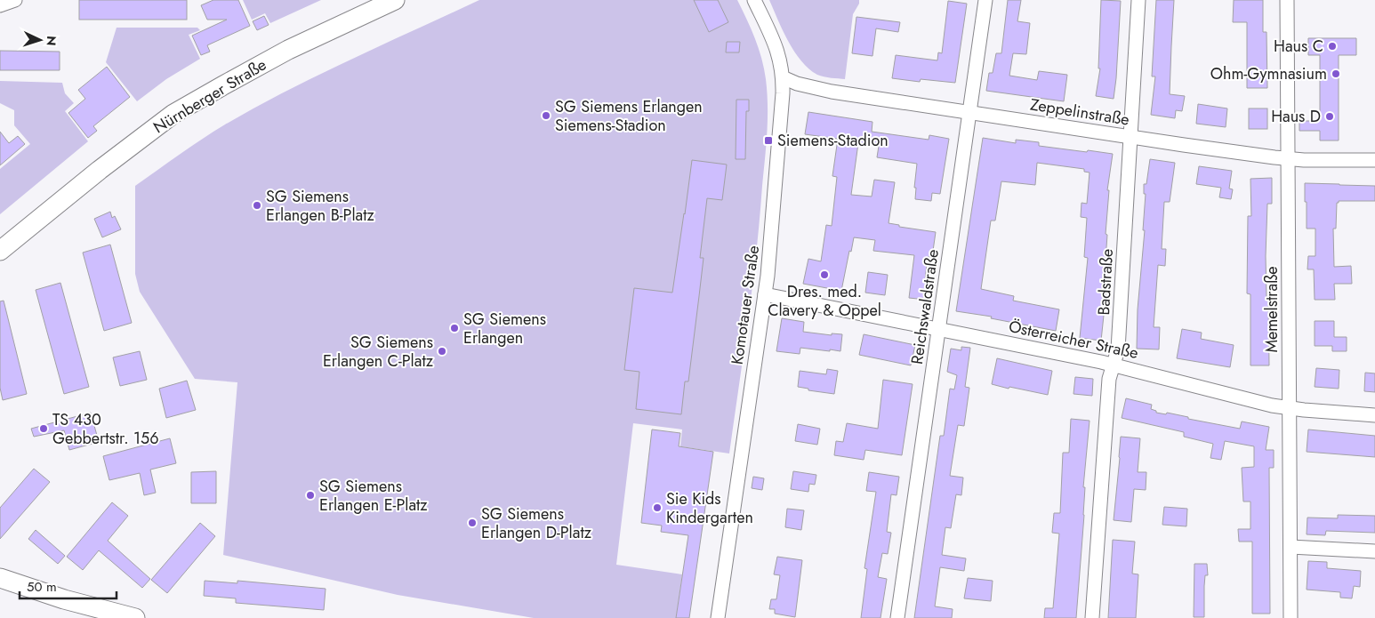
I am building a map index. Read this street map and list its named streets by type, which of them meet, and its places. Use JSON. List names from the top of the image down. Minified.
{"streets":{"street":["Nürnberger Straße","Zeppelinstraße","Badstraße","Komotauer Straße","Reichswaldstraße","Memelstraße","Österreicher Straße"]},"crossings":[["Zeppelinstraße","Badstraße"],["Zeppelinstraße","Komotauer Straße"],["Zeppelinstraße","Reichswaldstraße"],["Zeppelinstraße","Memelstraße"],["Badstraße","Österreicher Straße"],["Komotauer Straße","Österreicher Straße"],["Reichswaldstraße","Österreicher Straße"],["Memelstraße","Österreicher Straße"]],"places":{"other":["Haus C","Ohm-Gymnasium","SG Siemens Erlangen Siemens-Stadion","Haus D","SG Siemens Erlangen B-Platz","Dres. med. Clavery & Oppel","SG Siemens Erlangen","SG Siemens Erlangen C-Platz","TS 430 Gebbertstr. 156","SG Siemens Erlangen E-Platz","Sie Kids Kindergarten","SG Siemens Erlangen D-Platz"],"transit":["Siemens-Stadion"]},"scale_bar":"50 m","north":"right"}
